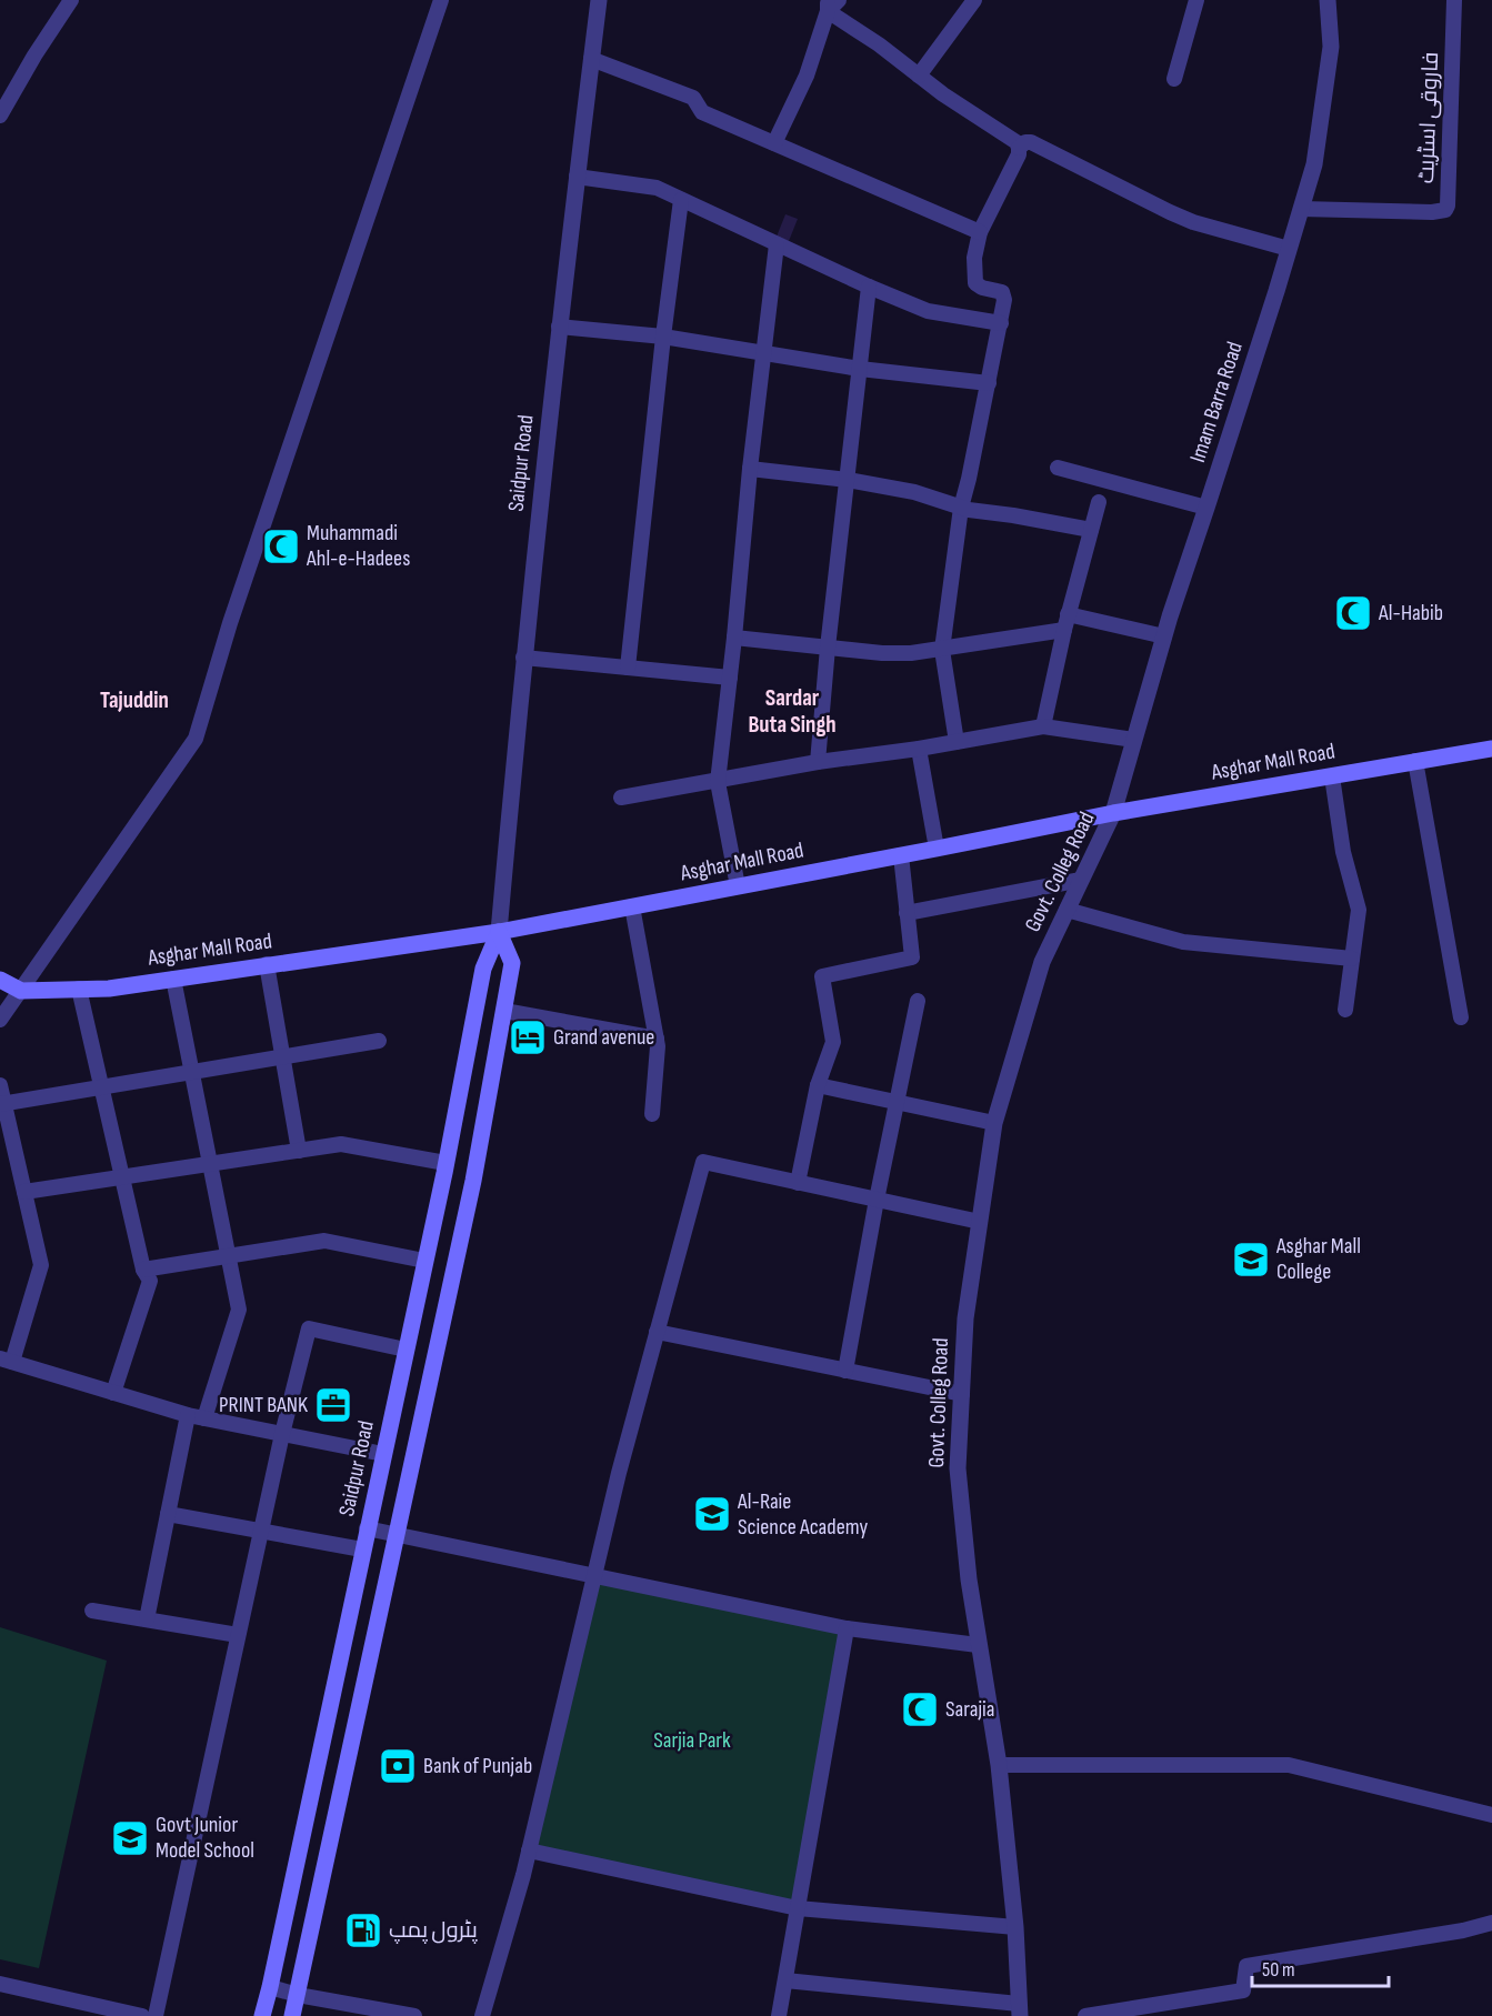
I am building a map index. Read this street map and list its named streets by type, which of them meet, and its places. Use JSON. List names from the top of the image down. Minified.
{"streets":{"main road":["Saidpur Road","Asghar Mall Road"],"street":["فاروقی اسٹریٹ","Imam Barra Road","Govt. Colleg Road"]},"crossings":[["فاروقی اسٹریٹ","Imam Barra Road"],["Imam Barra Road","Asghar Mall Road"],["Imam Barra Road","Govt. Colleg Road"],["Saidpur Road","Asghar Mall Road"],["Asghar Mall Road","Govt. Colleg Road"]],"districts":["Sardar Buta Singh","Tajuddin"],"parks":["Sarjia Park"],"places":{"mosque":["Muhammadi Ahl-e-Hadees","Al-Habib","Sarajia"],"hotel":["Grand avenue"],"school or university":["Asghar Mall College","Al-Raie Science Academy","Govt Junior Model School"],"office":["PRINT BANK"],"bank":["Bank of Punjab"],"fuel station":["پٹرول پمپ"]},"scale_bar":"50 m"}
